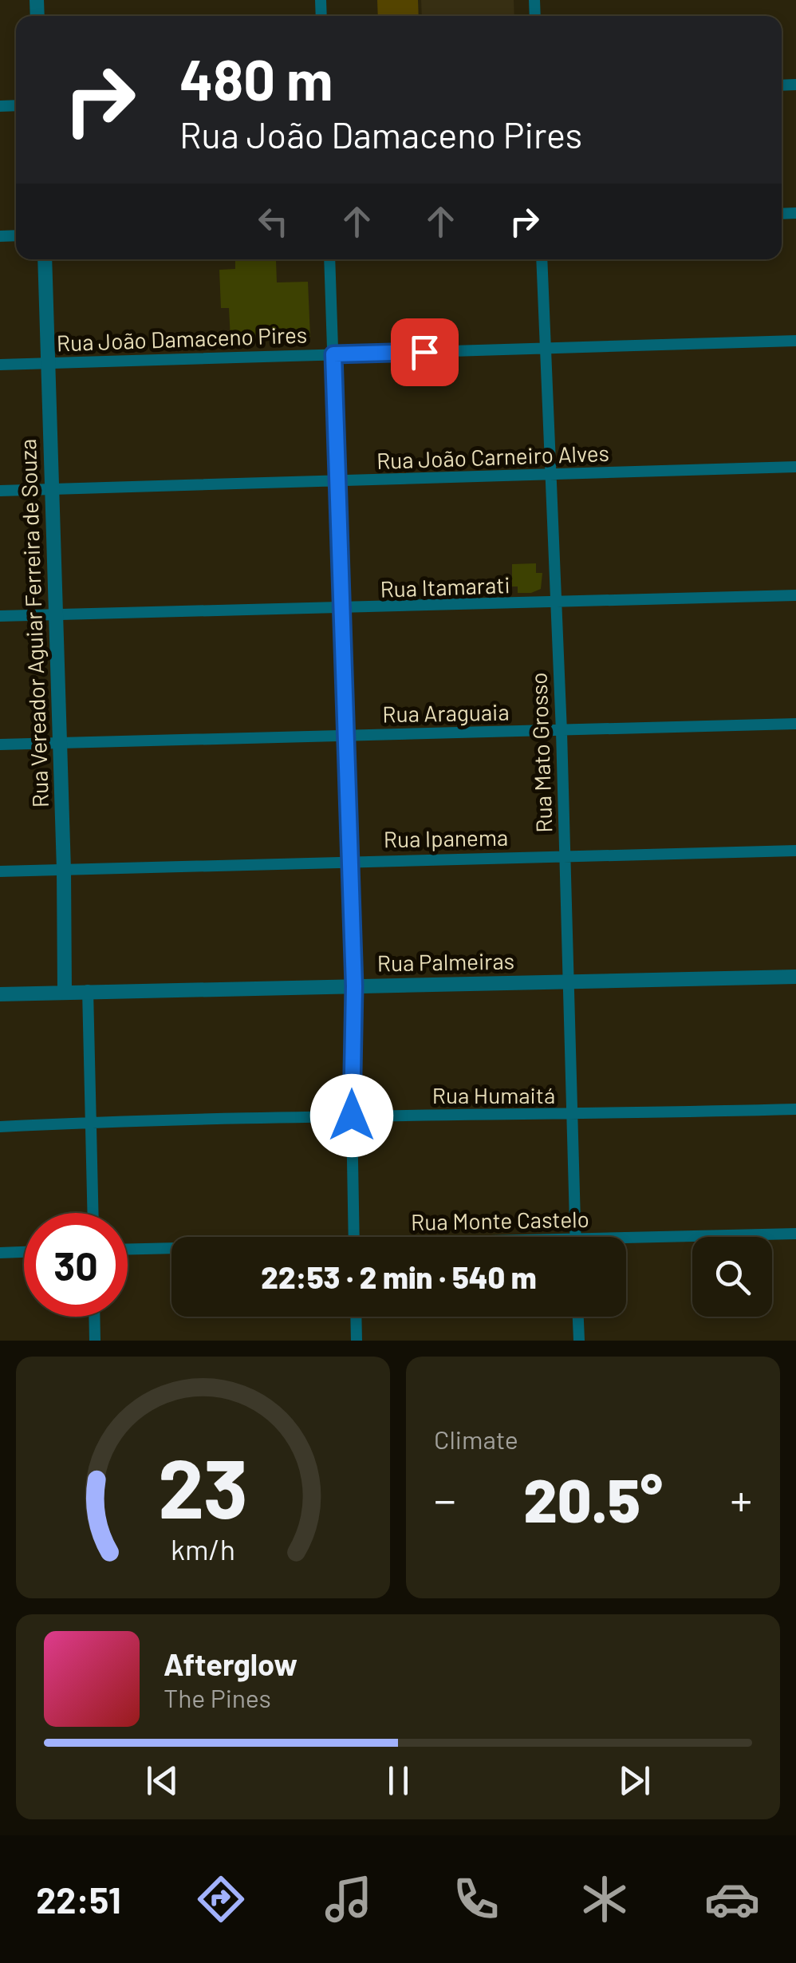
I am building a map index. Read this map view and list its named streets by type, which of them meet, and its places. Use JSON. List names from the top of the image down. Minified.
{"streets":{"street":["Rua João Damaceno Pires","Rua João Carneiro Alves","Rua Itamarati","Rua Vereador Aguiar Ferreira de Souza","Rua Araguaia","Rua Mato Grosso","Rua Ipanema","Rua Palmeiras","Rua Humaitá","Rua Monte Castelo"]},"crossings":[["Rua João Damaceno Pires","Rua Vereador Aguiar Ferreira de Souza"],["Rua João Damaceno Pires","Rua Mato Grosso"],["Rua João Carneiro Alves","Rua Vereador Aguiar Ferreira de Souza"],["Rua João Carneiro Alves","Rua Mato Grosso"],["Rua Itamarati","Rua Vereador Aguiar Ferreira de Souza"],["Rua Itamarati","Rua Mato Grosso"],["Rua Vereador Aguiar Ferreira de Souza","Rua Araguaia"],["Rua Vereador Aguiar Ferreira de Souza","Rua Ipanema"],["Rua Vereador Aguiar Ferreira de Souza","Rua Palmeiras"],["Rua Araguaia","Rua Mato Grosso"],["Rua Mato Grosso","Rua Ipanema"],["Rua Mato Grosso","Rua Palmeiras"],["Rua Mato Grosso","Rua Humaitá"]],"page":{"turn":["480 m","Rua João Damaceno Pires"],"limit":"30","trip":"22:53 · 2 min · 540 m","tile":"Climate","heat":["−","20.5°","+"],"song":["Afterglow","The Pines"],"tabs":"22:51","gauge":["23","km/h"]}}
